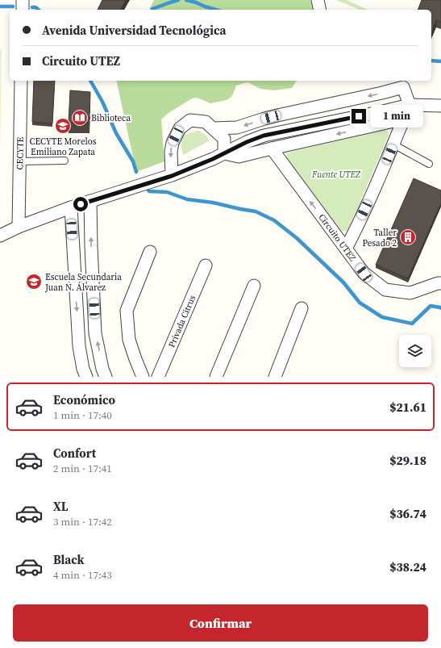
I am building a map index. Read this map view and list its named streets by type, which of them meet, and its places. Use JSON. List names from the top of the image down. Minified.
{"streets":{"street":["CECYTE","Circuito UTEZ","Privada Citrus"]},"one_way":["Circuito UTEZ"],"parks":["Fuente UTEZ"],"places":{"library":["Biblioteca"],"school or university":["CECYTE Morelos Emiliano Zapata","Escuela Secundaria Juan N. Álvarez"],"building":["Taller Pesado 2"]},"page":{"banner":["Avenida Universidad Tecnológica","Circuito UTEZ"],"bubble":"1 min","list":[{"name":"Económico","note":"1 min · 17:40","value":"$21.61"},{"name":"Confort","note":"2 min · 17:41","value":"$29.18"},{"name":"XL","note":"3 min · 17:42","value":"$36.74"},{"name":"Black","note":"4 min · 17:43","value":"$38.24"}],"buttons":"Confirmar"}}
